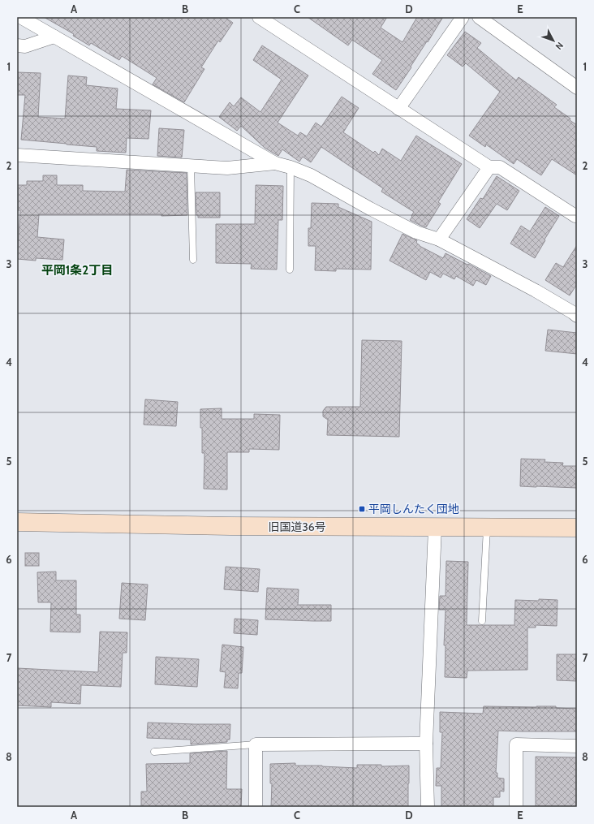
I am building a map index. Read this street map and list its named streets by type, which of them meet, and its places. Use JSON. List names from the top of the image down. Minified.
{"streets":{"street":["旧国道36号"]},"districts":["平岡1条2丁目"],"places":{"transit":["平岡しんたく団地"]},"north":"bottom right","grid":{"columns":["A","B","C","D","E"],"rows":["1","2","3","4","5","6","7","8"]}}
